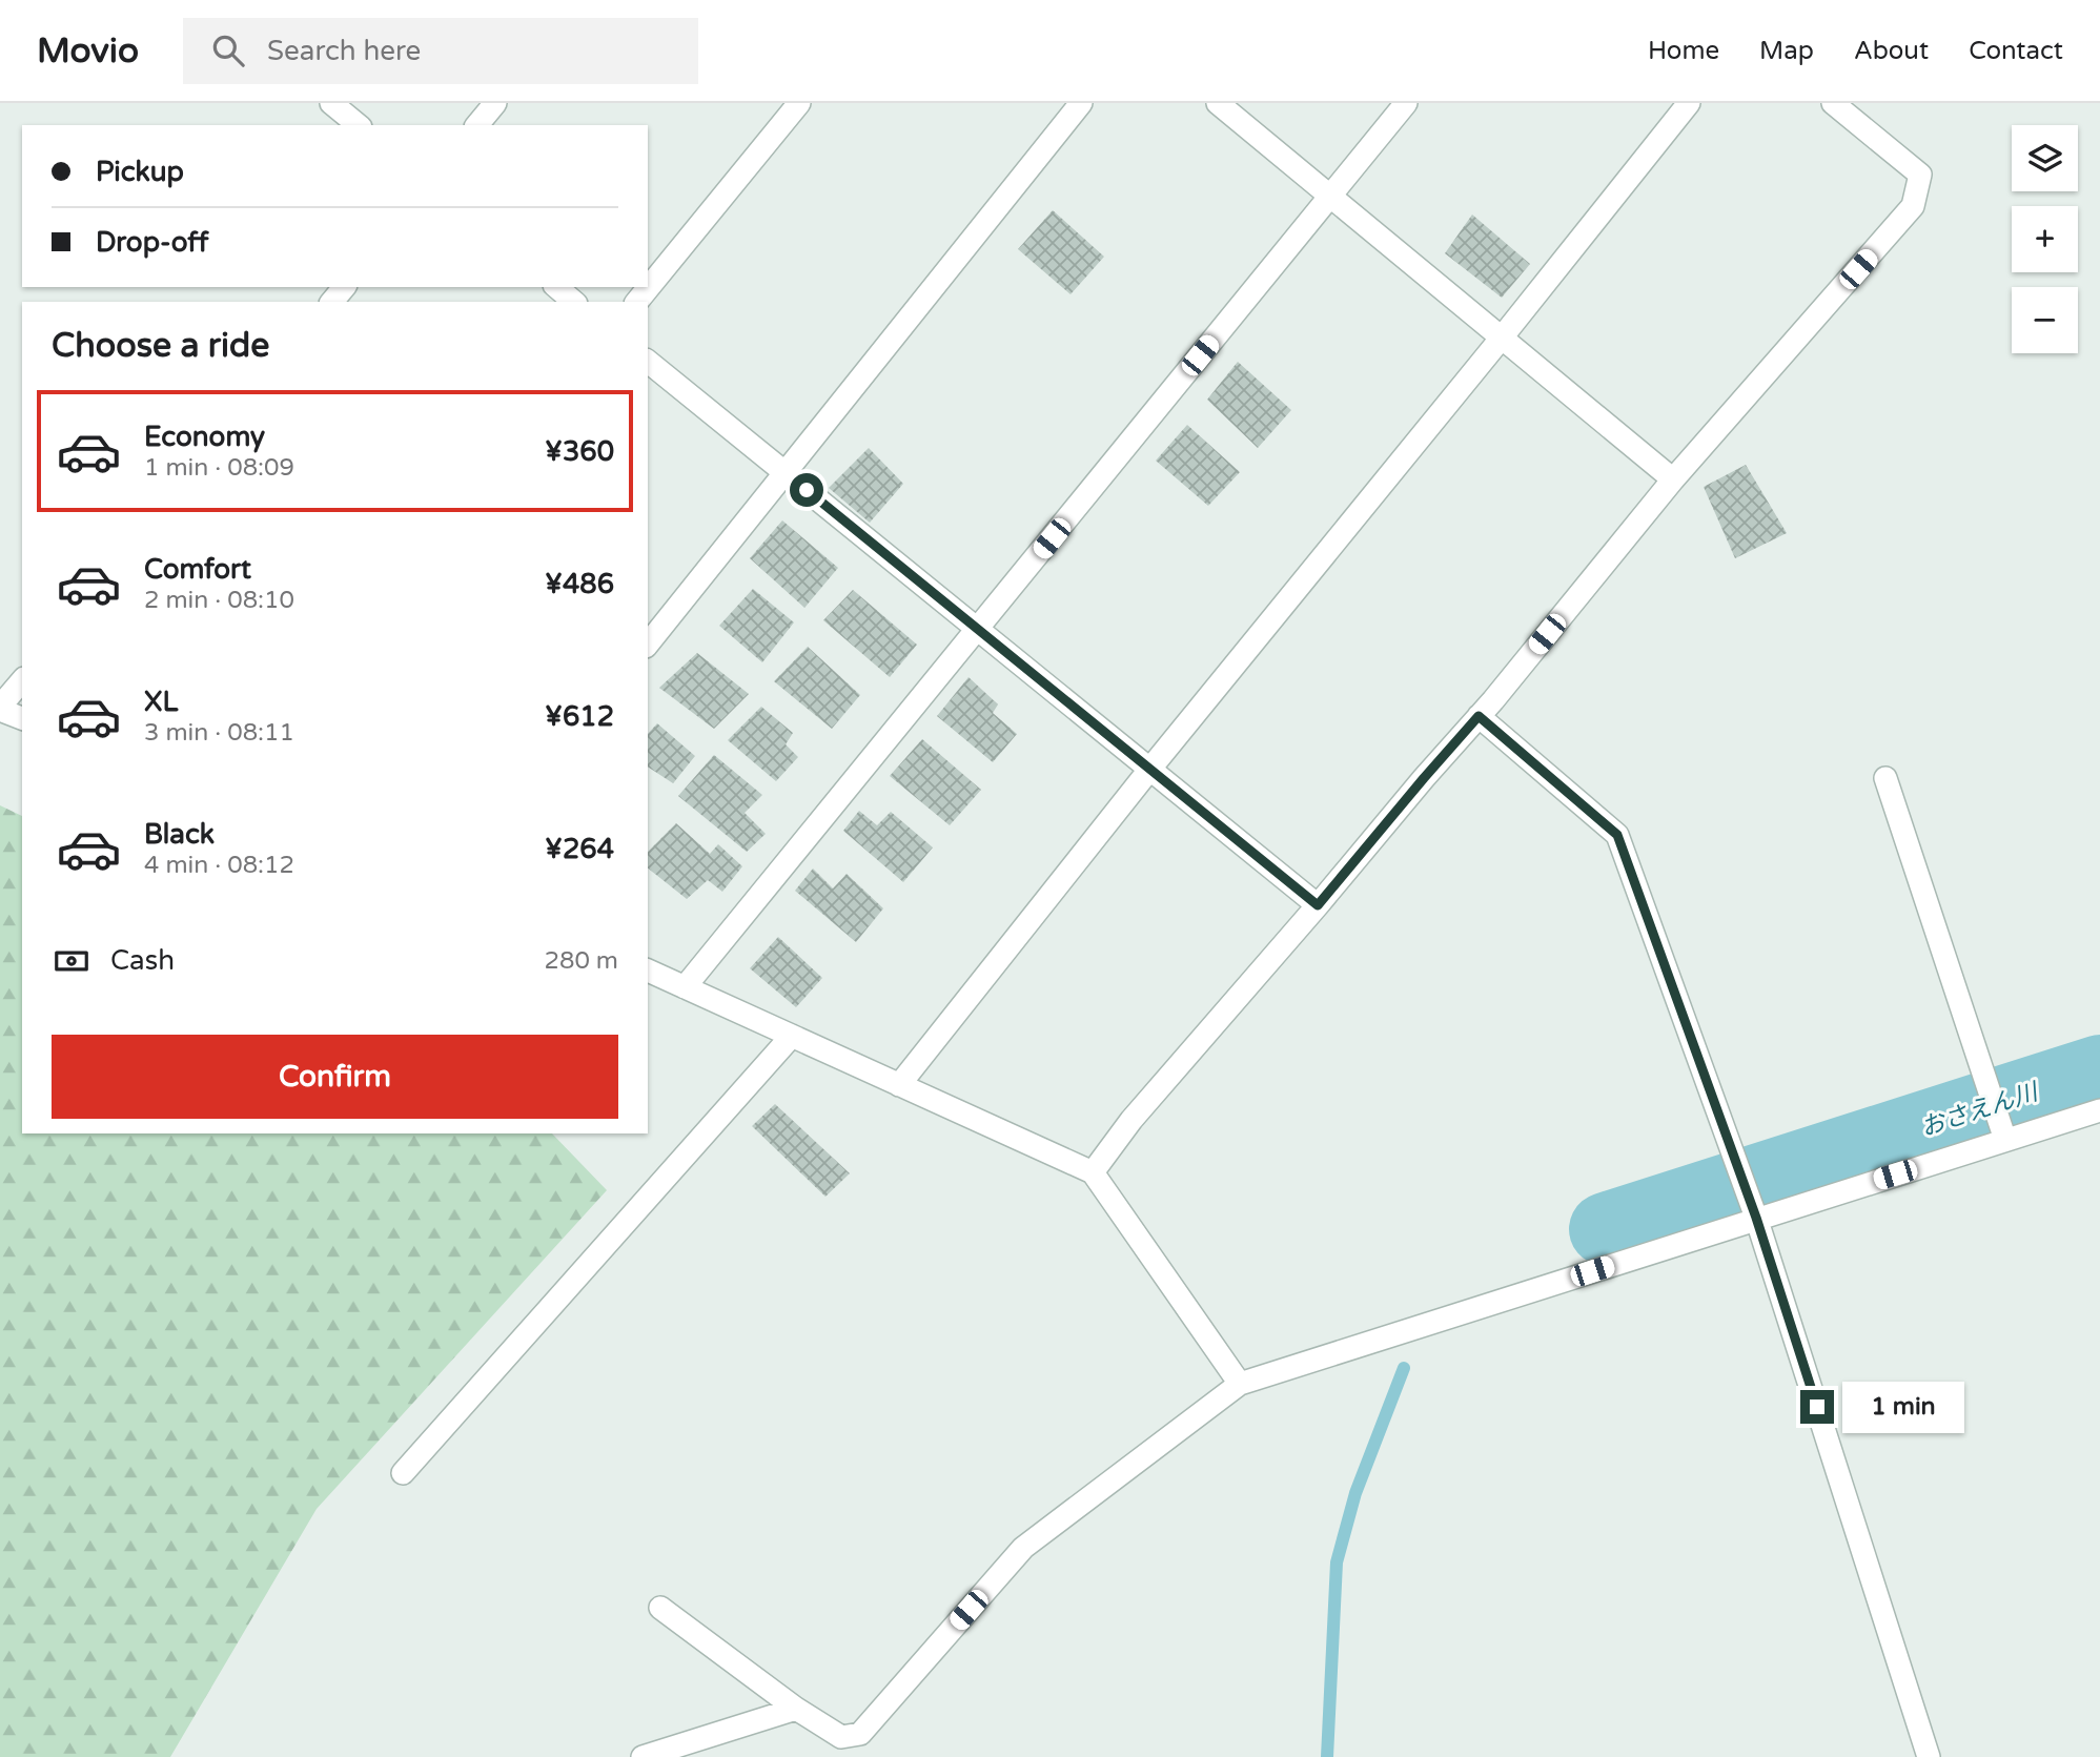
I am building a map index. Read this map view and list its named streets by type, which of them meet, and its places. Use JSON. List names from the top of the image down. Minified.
{"water":["おさえん川"],"page":{"header":"Movio","search":"Search here","nav":["Home","Map","About","Contact"],"map_buttons":["+","−"],"banner":["Pickup","Drop-off"],"heading":"Choose a ride","list":[{"name":"Economy","note":"1 min · 08:09","value":"¥360"},{"name":"Comfort","note":"2 min · 08:10","value":"¥486"},{"name":"XL","note":"3 min · 08:11","value":"¥612"},{"name":"Black","note":"4 min · 08:12","value":"¥264"}],"pay":["Cash","280 m"],"buttons":"Confirm","bubble":"1 min"}}
